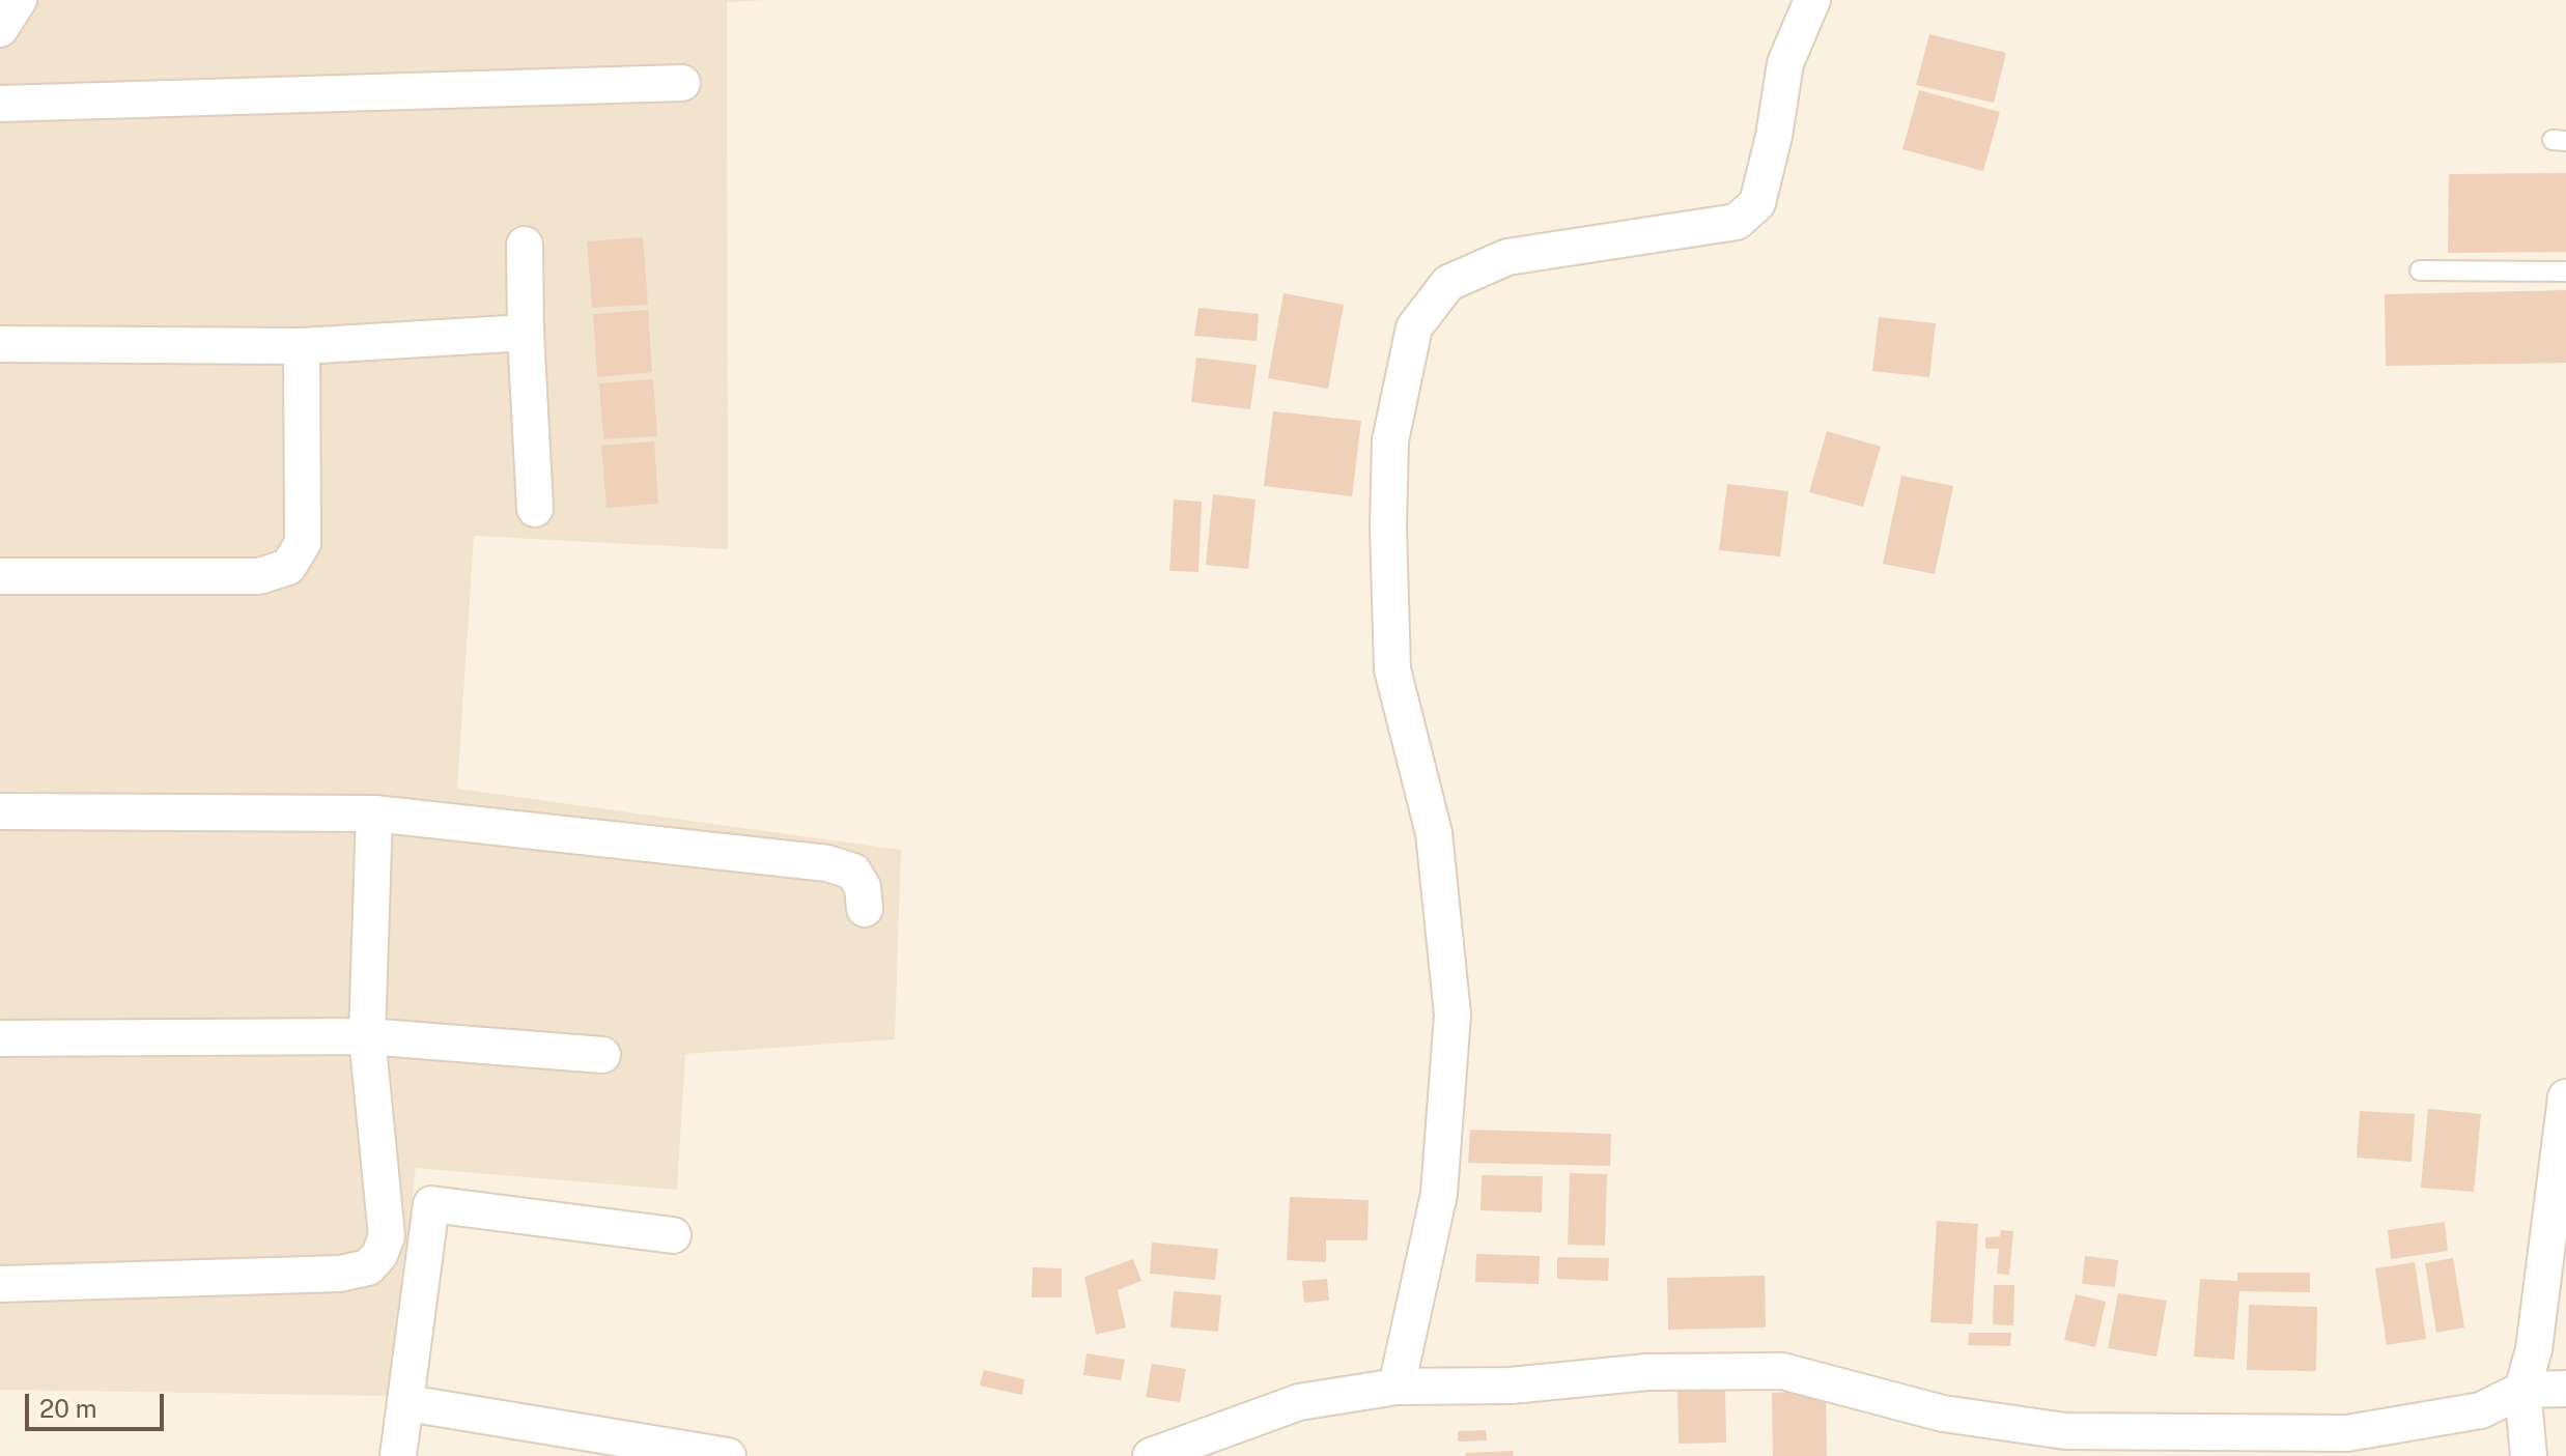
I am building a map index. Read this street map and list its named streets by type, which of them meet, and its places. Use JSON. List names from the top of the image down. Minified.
{"scale_bar":"20 m"}
